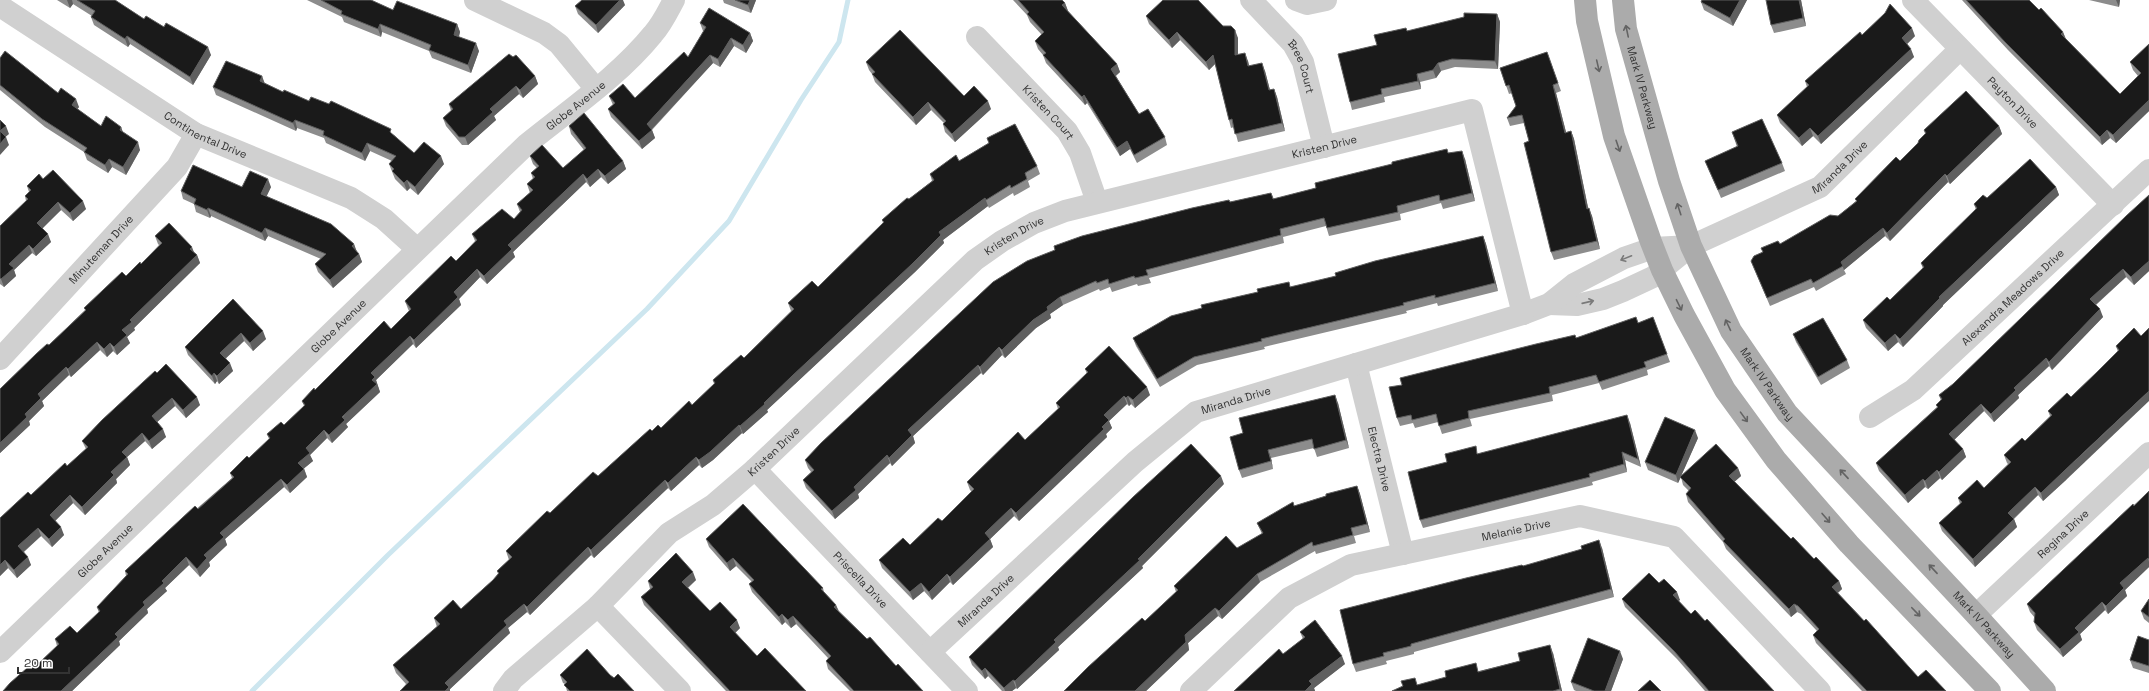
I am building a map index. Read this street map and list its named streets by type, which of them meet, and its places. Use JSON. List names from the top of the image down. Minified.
{"streets":{"main road":["Mark IV Parkway"],"street":["Bree Court","Payton Drive","Globe Avenue","Kristen Court","Continental Drive","Kristen Drive","Miranda Drive","Minuteman Drive","Alexandra Meadows Drive","Electra Drive","Melanie Drive","Regina Drive","Priscella Drive"]},"crossings":[["Bree Court","Kristen Drive"],["Mark IV Parkway","Miranda Drive"],["Mark IV Parkway","Regina Drive"],["Payton Drive","Miranda Drive"],["Payton Drive","Alexandra Meadows Drive"],["Globe Avenue","Continental Drive"],["Kristen Court","Kristen Drive"],["Continental Drive","Minuteman Drive"],["Kristen Drive","Miranda Drive"],["Kristen Drive","Priscella Drive"],["Miranda Drive","Electra Drive"],["Miranda Drive","Priscella Drive"],["Electra Drive","Melanie Drive"]],"scale_bar":"20 m"}
